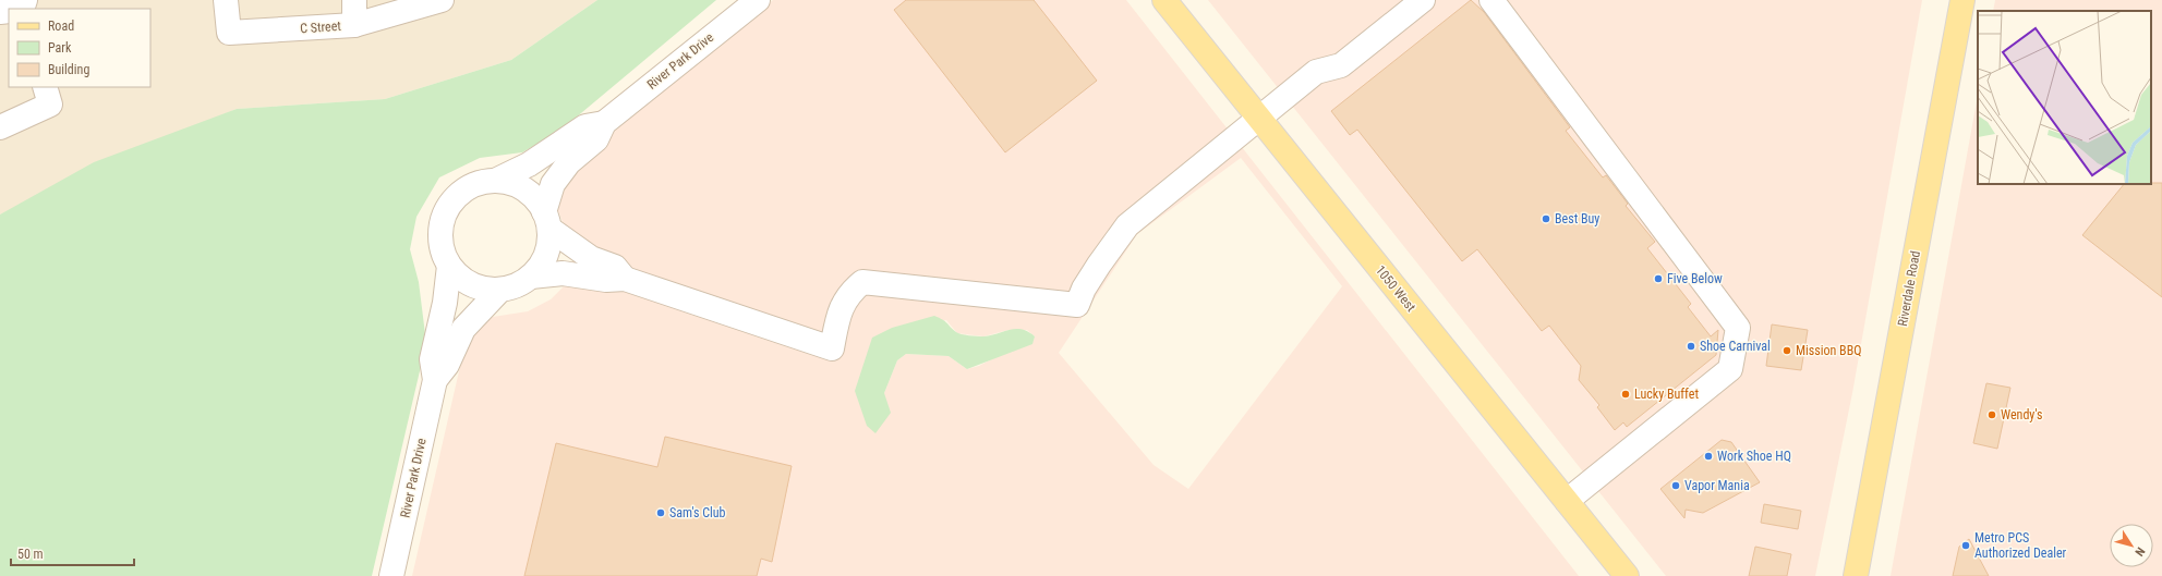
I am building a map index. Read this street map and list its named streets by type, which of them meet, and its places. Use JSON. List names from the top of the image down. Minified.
{"streets":{"main road":["1050 West","Riverdale Road"],"street":["C Street","River Park Drive"]},"places":["Best Buy","Five Below","Shoe Carnival","Mission BBQ","Lucky Buffet","Wendy's","Work Shoe HQ","Vapor Mania","Sam's Club","Metro PCS Authorized Dealer"],"legend":["Road","Park","Building"],"scale_bar":"50 m","north":"bottom right"}
